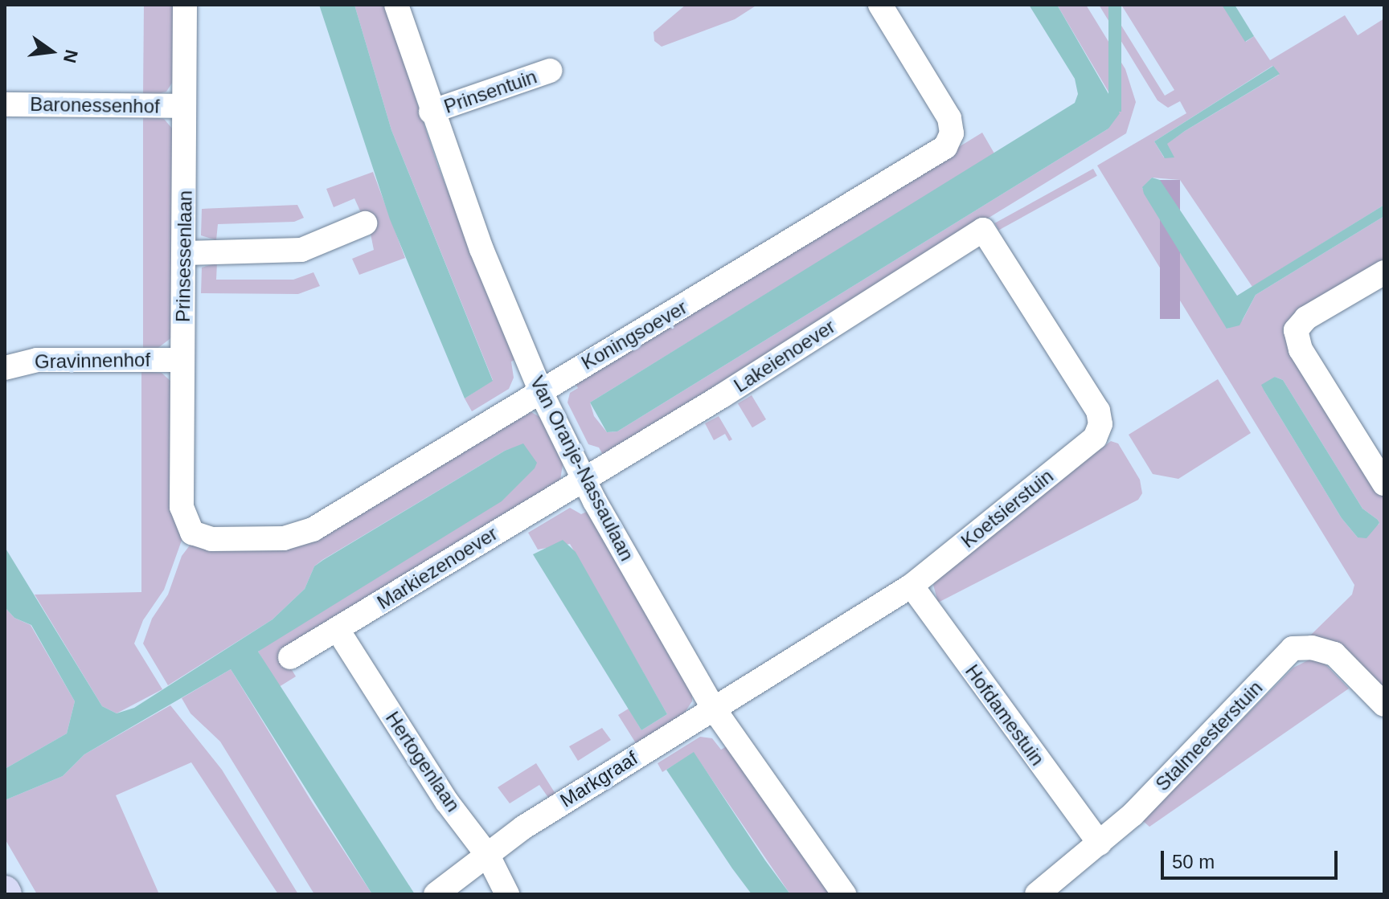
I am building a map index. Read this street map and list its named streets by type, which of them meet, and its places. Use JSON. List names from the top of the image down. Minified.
{"streets":{"street":["Prinsentuin","Baronessenhof","Prinsessenlaan","Koningsoever","Lakeienoever","Gravinnenhof","Van Oranje-Nassaulaan","Koetsierstuin","Markiezenoever","Hofdamestuin","Stalmeesterstuin","Hertogenlaan","Markgraaf"]},"crossings":[["Prinsentuin","Van Oranje-Nassaulaan"],["Baronessenhof","Prinsessenlaan"],["Prinsessenlaan","Koningsoever"],["Prinsessenlaan","Gravinnenhof"],["Koningsoever","Van Oranje-Nassaulaan"],["Lakeienoever","Van Oranje-Nassaulaan"],["Lakeienoever","Koetsierstuin"],["Lakeienoever","Markiezenoever"],["Van Oranje-Nassaulaan","Koetsierstuin"],["Van Oranje-Nassaulaan","Markiezenoever"],["Van Oranje-Nassaulaan","Markgraaf"],["Koetsierstuin","Hofdamestuin"],["Koetsierstuin","Markgraaf"],["Markiezenoever","Hertogenlaan"],["Hofdamestuin","Stalmeesterstuin"],["Hertogenlaan","Markgraaf"]],"scale_bar":"50 m","north":"right"}
